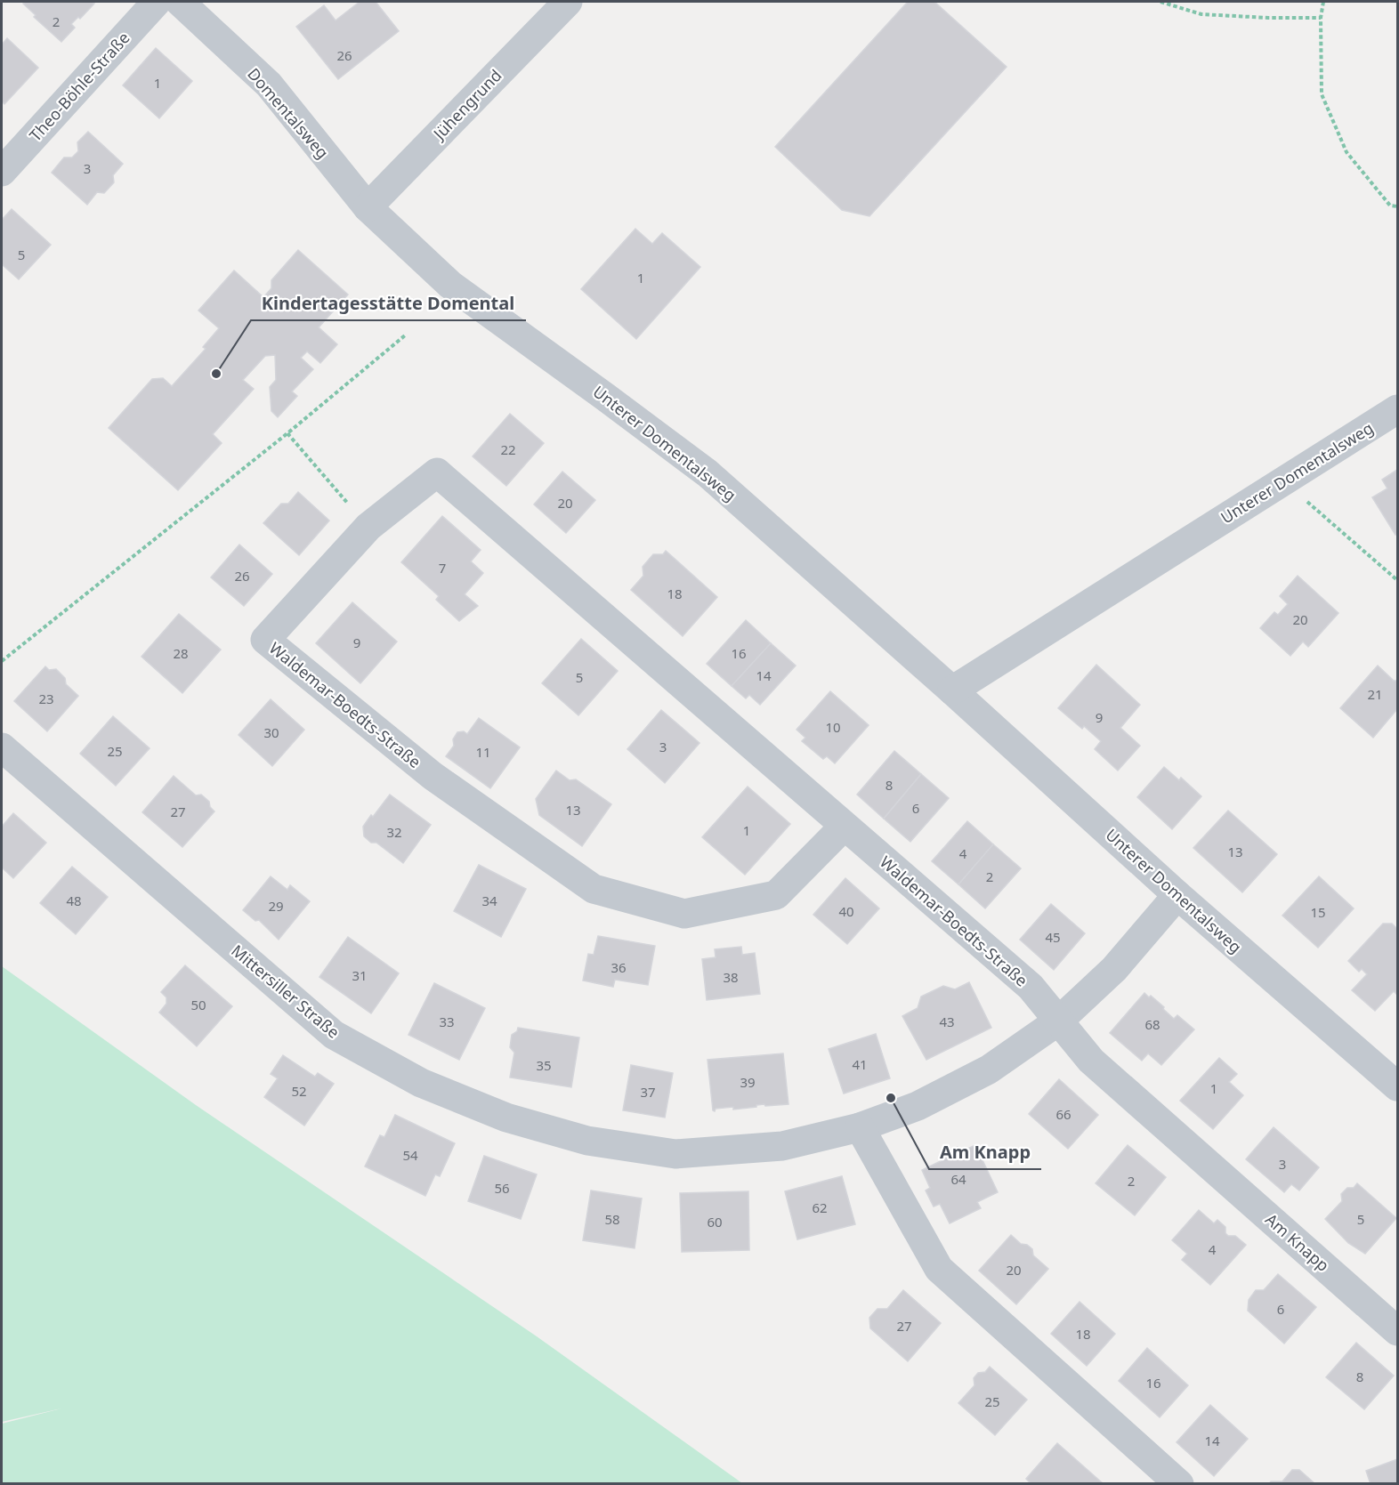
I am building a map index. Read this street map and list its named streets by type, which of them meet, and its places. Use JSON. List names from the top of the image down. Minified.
{"streets":{"street":["Theo-Böhle-Straße","Jühengrund","Domentalsweg","Unterer Domentalsweg","Waldemar-Boedts-Straße","Mittersiller Straße","Am Knapp"]},"crossings":[["Jühengrund","Domentalsweg"],["Jühengrund","Unterer Domentalsweg"],["Domentalsweg","Unterer Domentalsweg"],["Unterer Domentalsweg","Mittersiller Straße"],["Waldemar-Boedts-Straße","Mittersiller Straße"],["Waldemar-Boedts-Straße","Am Knapp"],["Mittersiller Straße","Am Knapp"]],"places":["Kindertagesstätte Domental","Am Knapp"],"house_numbers":["2","26","1","3","5","1","22","20","7","26","18","20","9","28","16","14","5","21","23","9","10","30","3","25","11","8","6","13","27","1","32","13","4","2","48","34","29","40","15","45","36","31","38","50","33","43","68","41","35","39","1","52","37","66","54","3","64","2","56","62","58","5","60","4","20","6","27","18","8","16","25","14"]}
